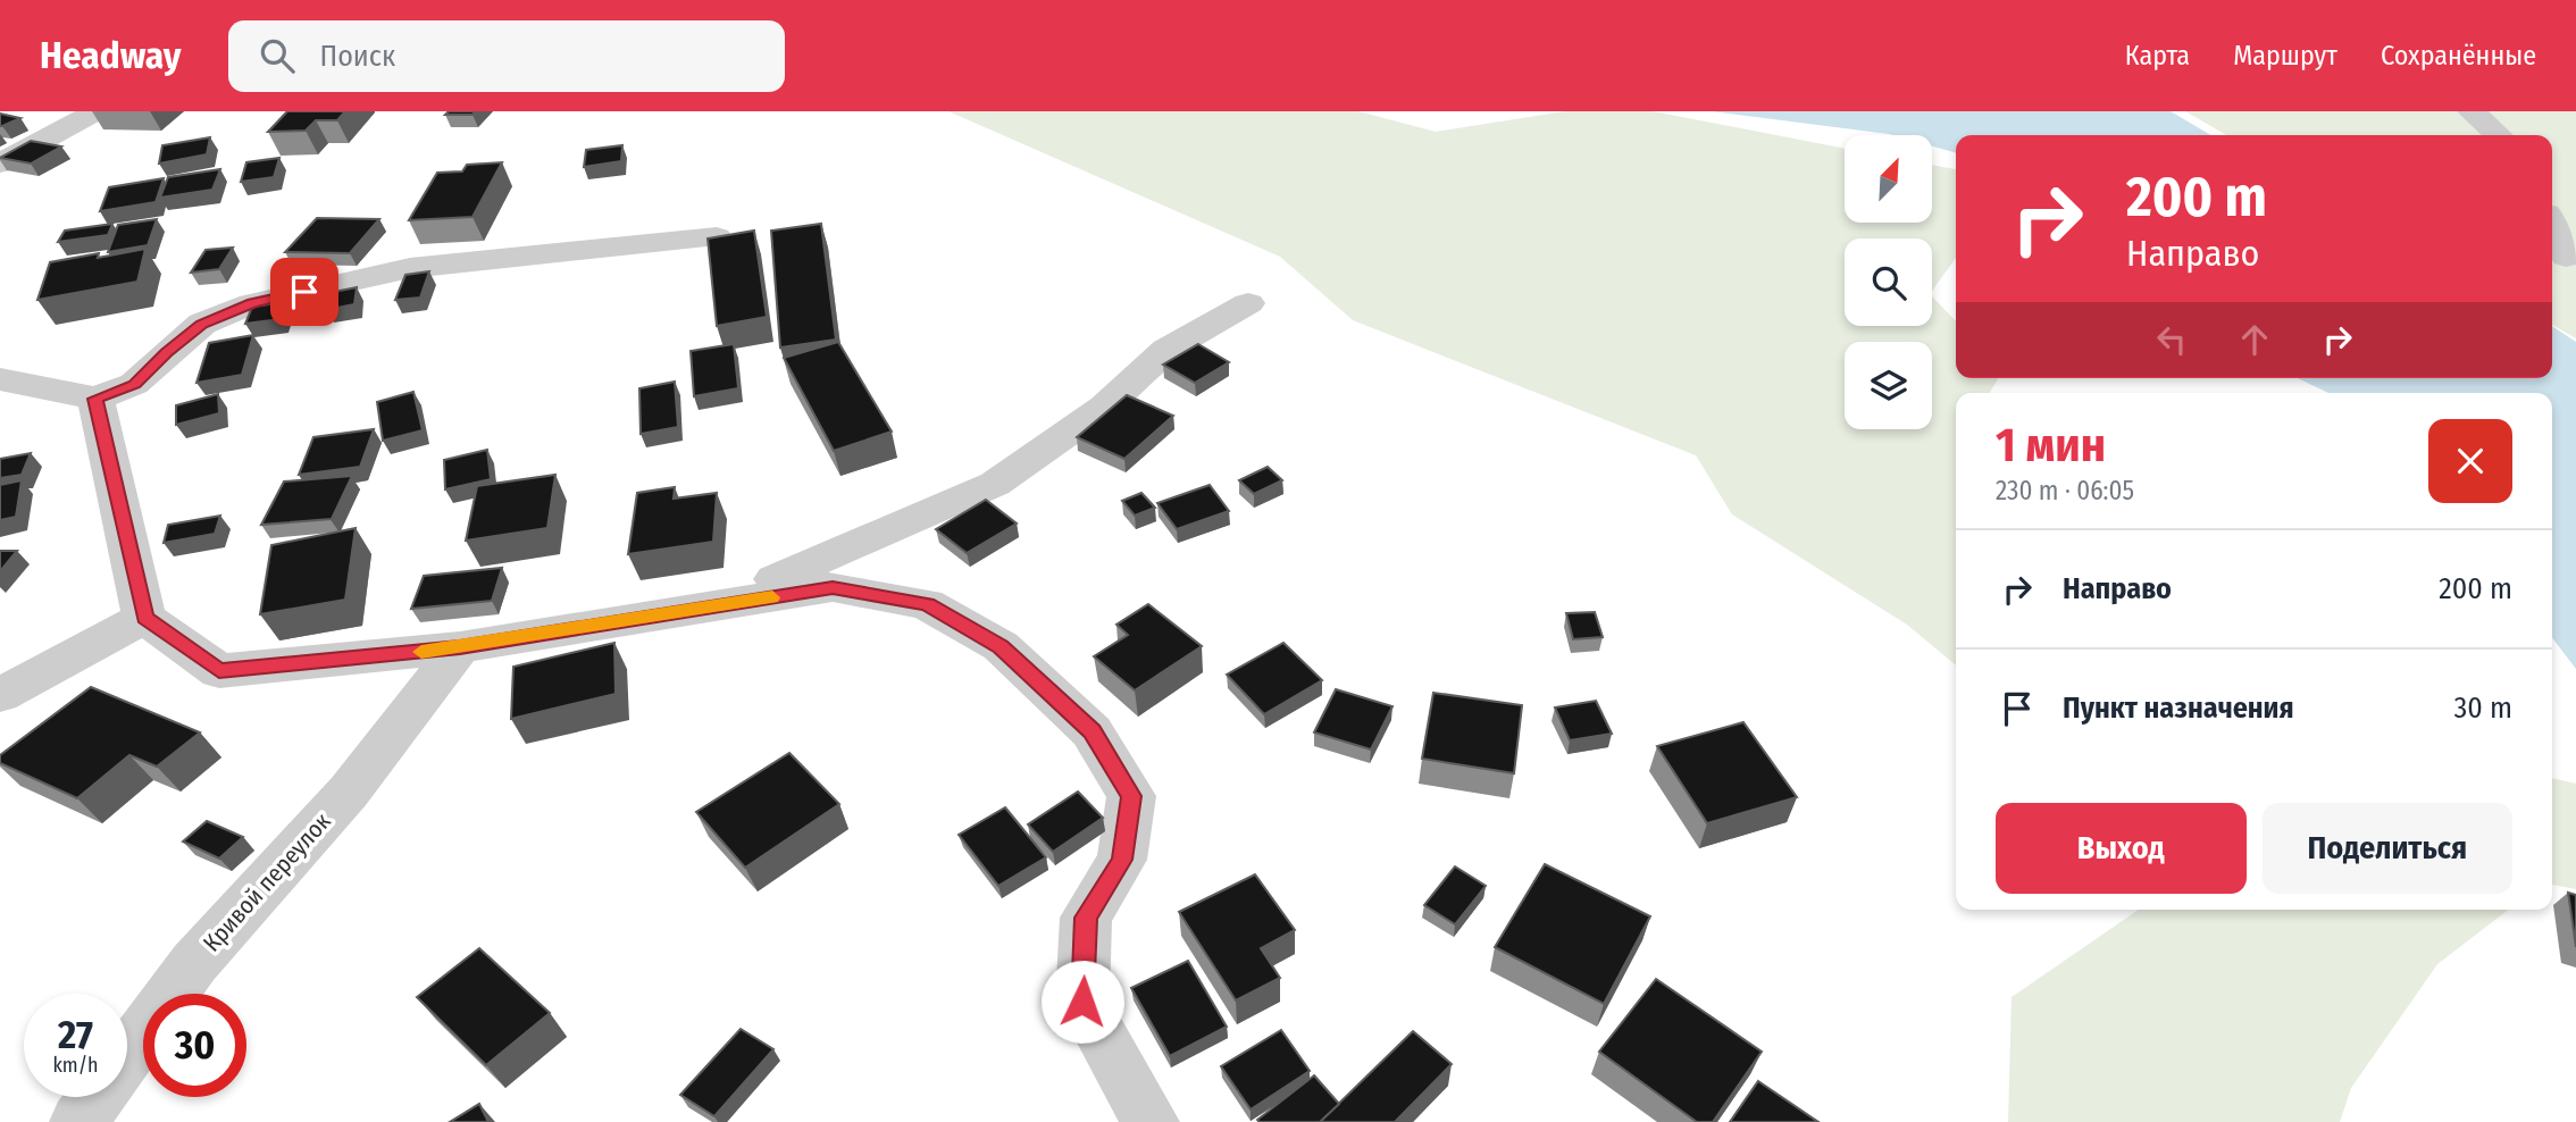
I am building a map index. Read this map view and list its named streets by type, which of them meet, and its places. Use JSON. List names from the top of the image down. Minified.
{"streets":{"street":["Кривой переулок"]},"north":"top right","page":{"header":"Headway","search":"Поиск","nav":["Карта","Маршрут","Сохранённые"],"turn":["200 m","Направо"],"heading":["1 мин","230 m · 06:05"],"list":[{"name":"Направо","value":"200 m"},{"name":"Пункт назначения","value":"30 m"}],"buttons":["Выход","Поделиться"],"speed":"27 km/h","limit":"30"}}
